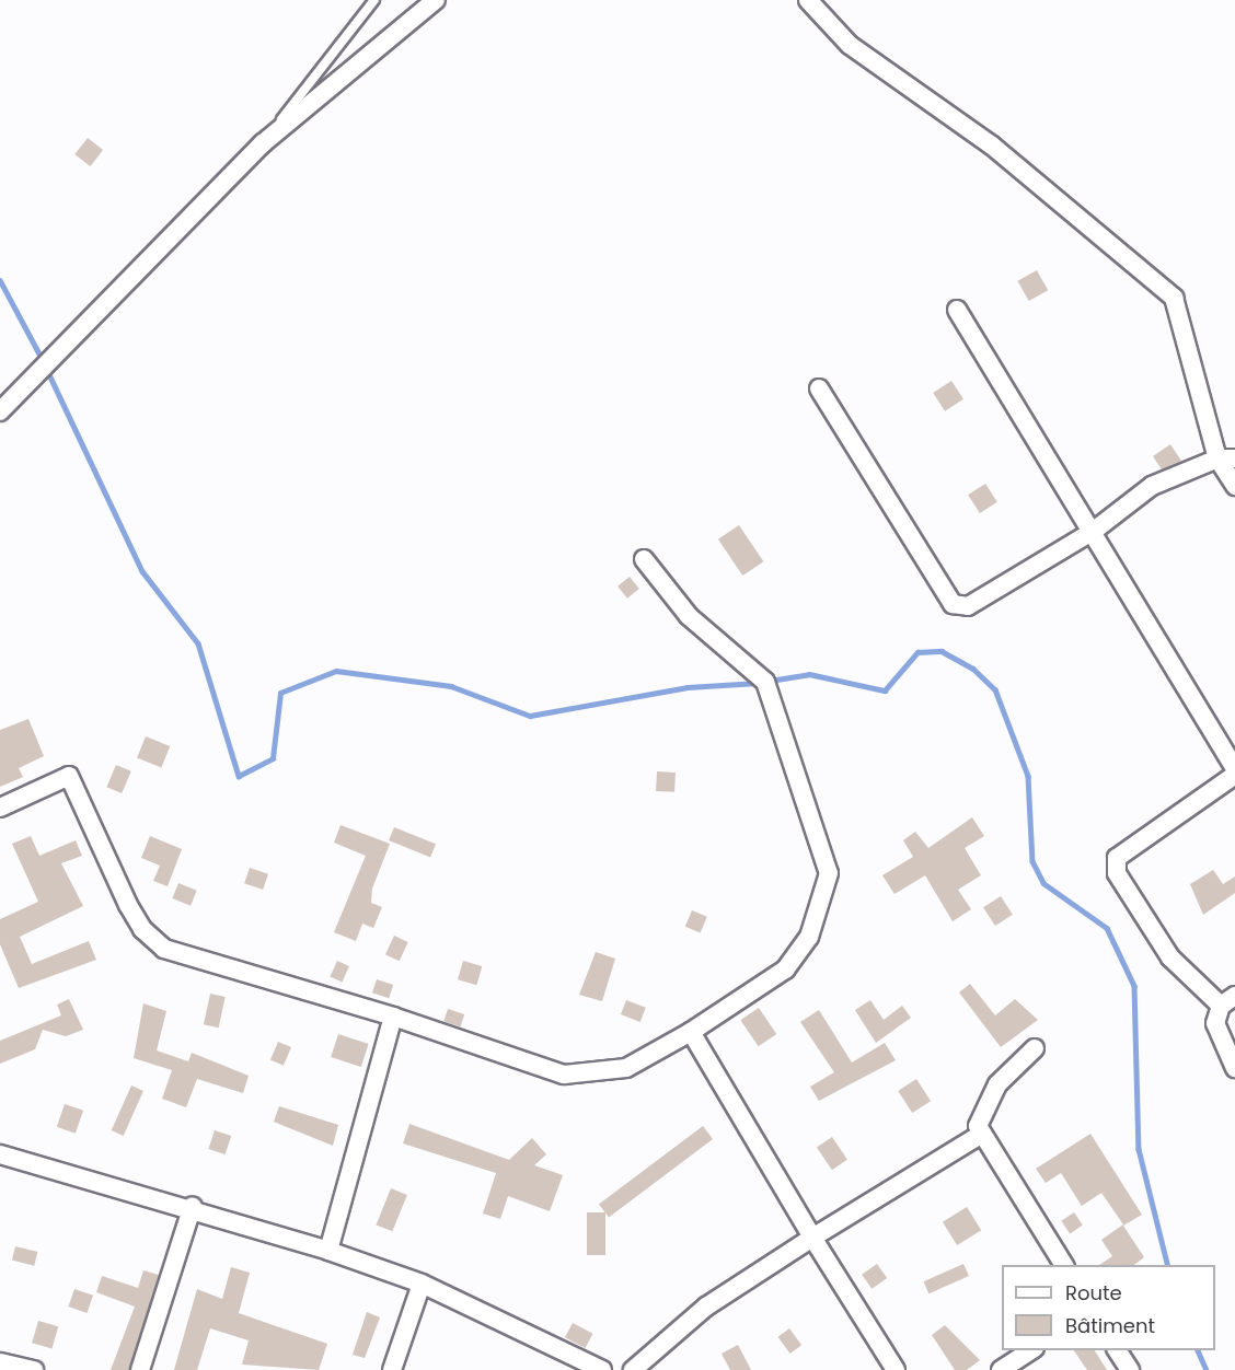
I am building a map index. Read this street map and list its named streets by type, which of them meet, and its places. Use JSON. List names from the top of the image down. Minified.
{"legend":["Route","Bâtiment"]}
